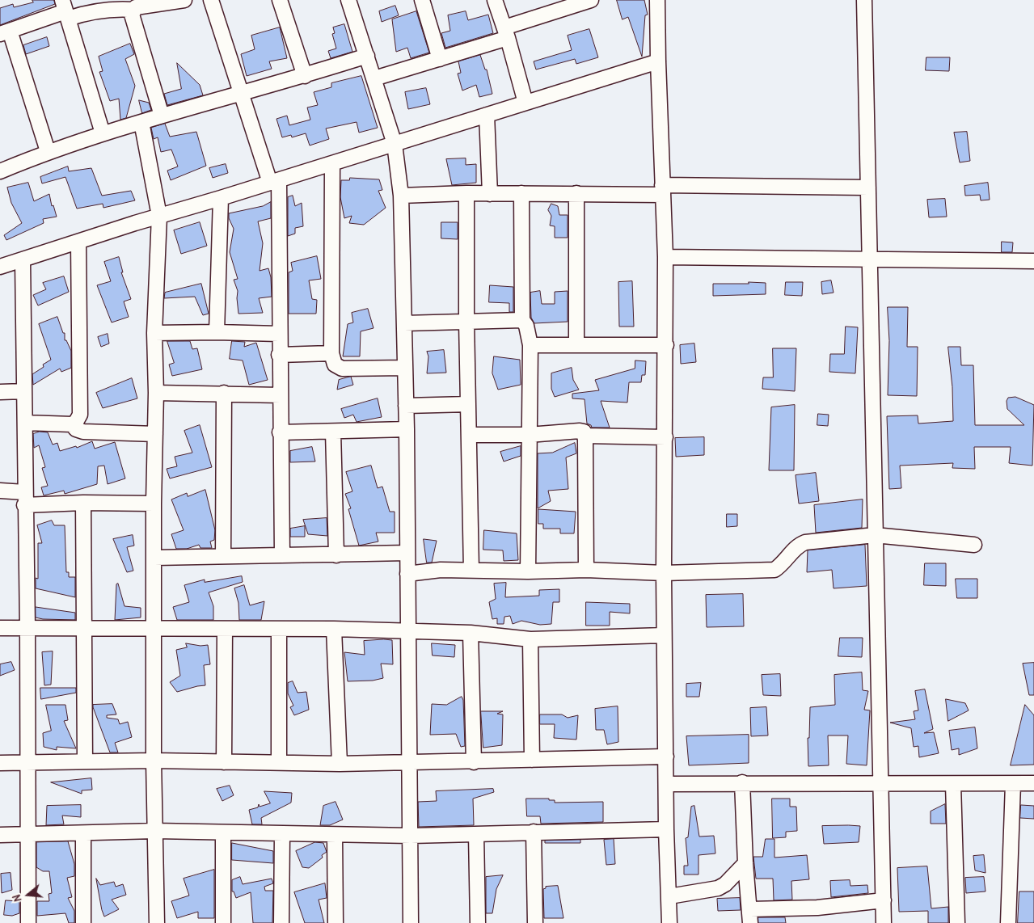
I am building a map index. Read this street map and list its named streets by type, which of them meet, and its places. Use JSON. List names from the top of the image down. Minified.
{"north":"left"}
